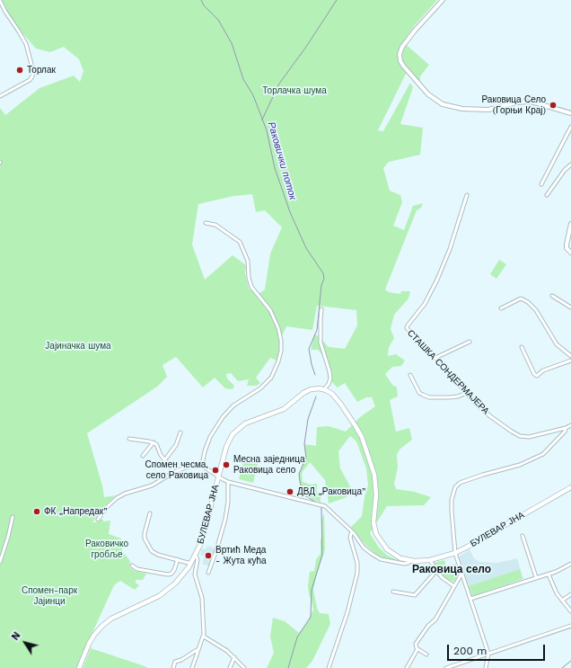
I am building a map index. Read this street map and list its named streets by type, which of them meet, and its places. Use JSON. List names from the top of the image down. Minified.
{"streets":{"main road":["БУЛЕВАР ЈНА"],"street":["СТАШКА СОНДЕРМАЈЕРА"]},"districts":["Раковица село"],"water":["Раковички поток"],"parks":["Торлачка шума","Јајиначка шума","Раковичко гробље","Спомен-парк Јајинци"],"places":["Торлак","Раковица Село (Горњи Крај)","Месна заједница Раковица село","Спомен чесма, село Раковица","ДВД „Раковица”","ФК „Напредак”","Вртић Меда - Жута кућа"],"scale_bar":"200 m","north":"top left"}
